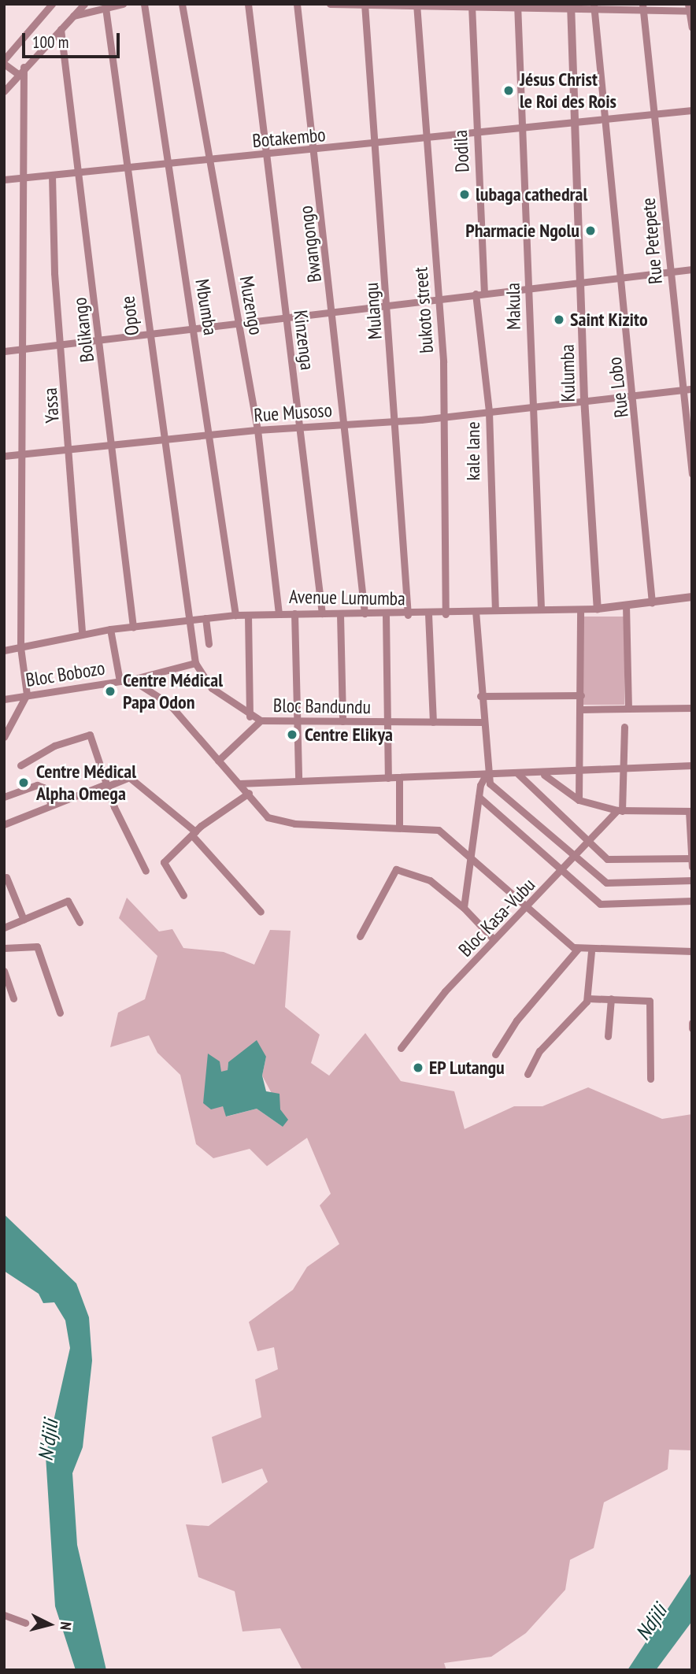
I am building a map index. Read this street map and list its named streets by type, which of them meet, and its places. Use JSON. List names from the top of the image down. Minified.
{"streets":{"street":["Botakembo","Dodila","Rue Petepete","Bwangongo","Muzengo","Makula","Mbumba","bukoto street","Mulangu","Opote","Bolikango","Kinzenga","Kulumba","Rue Lobo","Yassa","Rue Musoso","kale lane","Avenue Lumumba","Bloc Bobozo","Bloc Bandundu","Bloc Kasa-Vubu"]},"crossings":[["Botakembo","Dodila"],["Botakembo","Rue Petepete"],["Botakembo","Bwangongo"],["Botakembo","Muzengo"],["Botakembo","Makula"],["Botakembo","Mbumba"],["Botakembo","bukoto street"],["Botakembo","Mulangu"],["Botakembo","Opote"],["Botakembo","Bolikango"],["Botakembo","Kinzenga"],["Botakembo","Kulumba"],["Botakembo","Rue Lobo"],["Botakembo","Yassa"],["Dodila","kale lane"],["Rue Petepete","Rue Musoso"],["Bwangongo","Rue Musoso"],["Bwangongo","Avenue Lumumba"],["Muzengo","Rue Musoso"],["Muzengo","Avenue Lumumba"],["Makula","Rue Musoso"],["Makula","Avenue Lumumba"],["Mbumba","Rue Musoso"],["Mbumba","Avenue Lumumba"],["bukoto street","Rue Musoso"],["bukoto street","Avenue Lumumba"],["Mulangu","Rue Musoso"],["Mulangu","Avenue Lumumba"],["Opote","Rue Musoso"],["Opote","Avenue Lumumba"],["Opote","Bloc Bandundu"],["Bolikango","Rue Musoso"],["Bolikango","Avenue Lumumba"],["Kinzenga","Rue Musoso"],["Kinzenga","Avenue Lumumba"],["Kulumba","Rue Musoso"],["Kulumba","Avenue Lumumba"],["Rue Lobo","Rue Musoso"],["Rue Lobo","Avenue Lumumba"],["Yassa","Rue Musoso"],["Yassa","Avenue Lumumba"],["Rue Musoso","kale lane"],["kale lane","Avenue Lumumba"],["Avenue Lumumba","Bloc Bandundu"],["Bloc Bobozo","Bloc Bandundu"]],"water":["N'djili","Ndjili"],"places":["Jésus Christ le Roi des Rois","lubaga cathedral","Pharmacie Ngolu","Saint Kizito","Centre Médical Papa Odon","Centre Elikya","Centre Médical Alpha Omega","EP Lutangu"],"scale_bar":"100 m","north":"right"}
